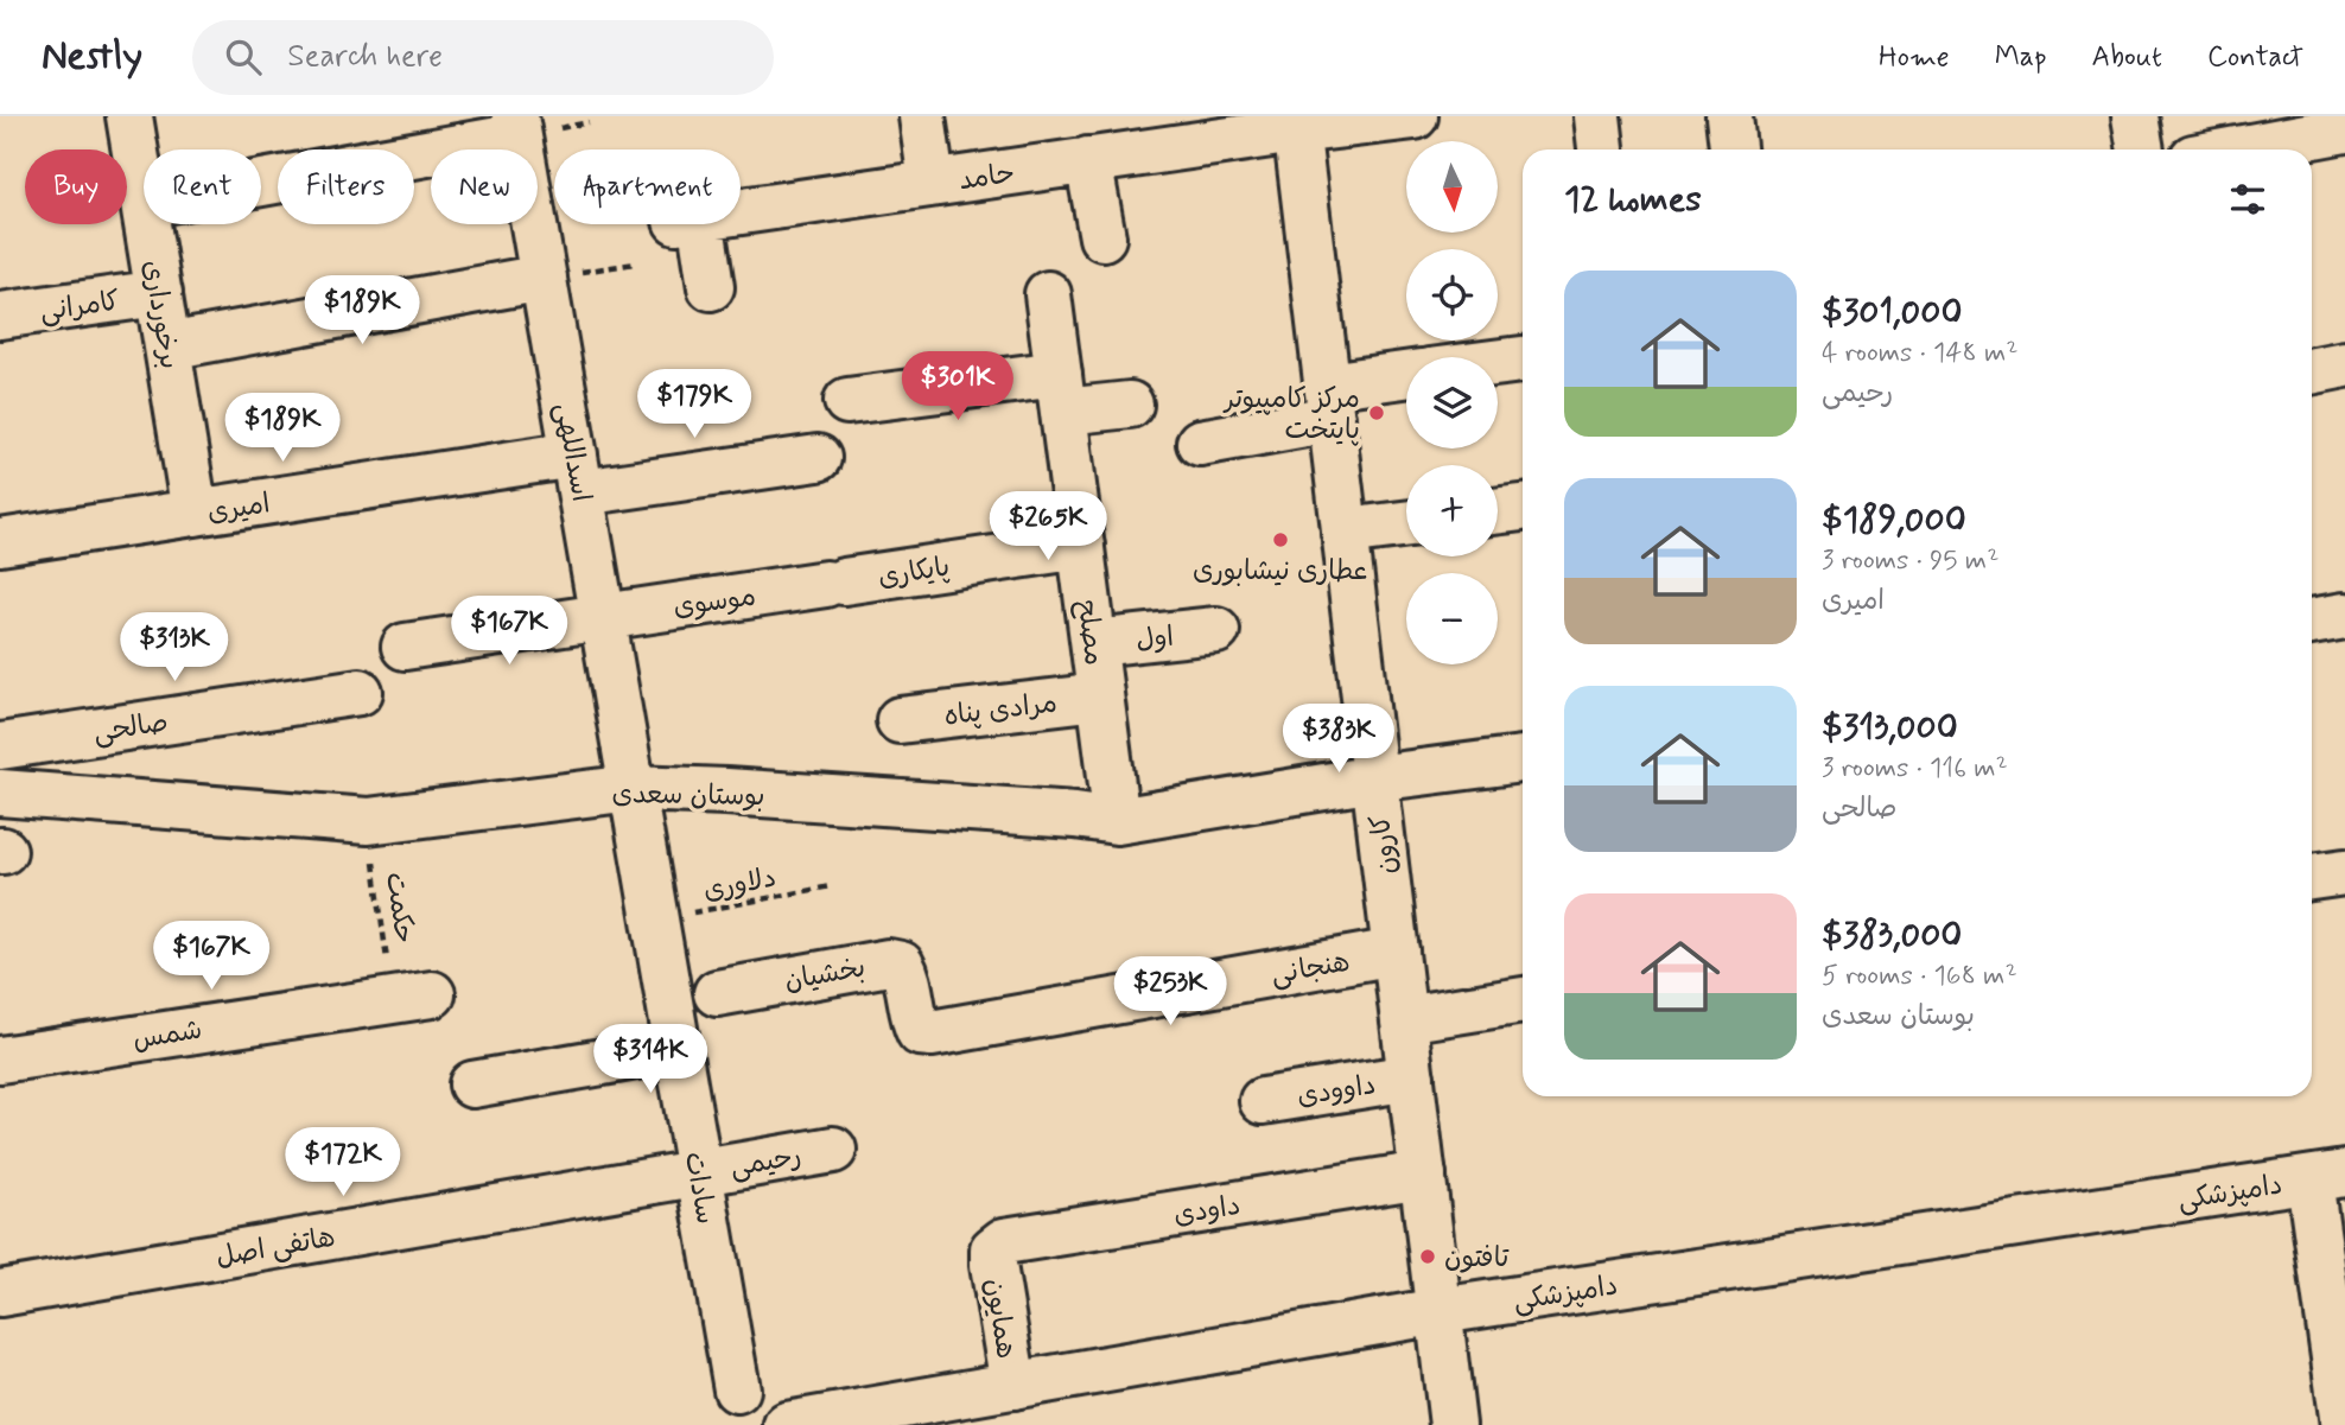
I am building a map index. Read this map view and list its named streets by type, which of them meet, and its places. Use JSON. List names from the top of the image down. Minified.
{"streets":{"street":["حامد","کامرانی","برخورداری","اسداللهی","امیری","پایکاری","موسوی","مصلح","اول","مرادی پناه","صالحی","بوستان سعدی","کارون","هنجانی","بخشیان","شمس","داوودی","رحیمی","سادات","دامپزشکی","داودی","هاتفی اصل","همایون"],"path":["دلاوری","حکمت"]},"crossings":[["حامد","کارون"],["کامرانی","برخورداری"],["برخورداری","امیری"],["اسداللهی","امیری"],["اسداللهی","موسوی"],["اسداللهی","بوستان سعدی"],["اسداللهی","سادات"],["پایکاری","موسوی"],["پایکاری","مصلح"],["مصلح","اول"],["مصلح","مرادی پناه"],["مصلح","بوستان سعدی"],["بوستان سعدی","کارون"],["بوستان سعدی","حکمت"],["بوستان سعدی","سادات"],["کارون","هنجانی"],["کارون","داوودی"],["کارون","دامپزشکی"],["کارون","داودی"],["دلاوری","سادات"],["حکمت","شمس"],["هنجانی","بخشیان"],["رحیمی","سادات"],["رحیمی","هاتفی اصل"],["سادات","هاتفی اصل"],["دامپزشکی","همایون"],["داودی","همایون"]],"places":["مرکز کامپیوتر پایتخت","عطاری نیشابوری","تافتون"],"north":"bottom","page":{"header":"Nestly","search":"Search here","nav":["Home","Map","About","Contact"],"map_buttons":["+","−"],"chip":["Buy","Rent","Filters","New","Apartment"],"heading":"12 homes","list":[{"name":"$301,000","note":"4 rooms · 148 m² · رحیمی"},{"name":"$189,000","note":"3 rooms · 95 m² · امیری"},{"name":"$313,000","note":"3 rooms · 116 m² · صالحی"},{"name":"$383,000","note":"5 rooms · 168 m² · بوستان سعدی"}],"price":["$189K","$301K","$179K","$189K","$265K","$167K","$313K","$383K","$167K","$253K","$314K","$172K"]}}
